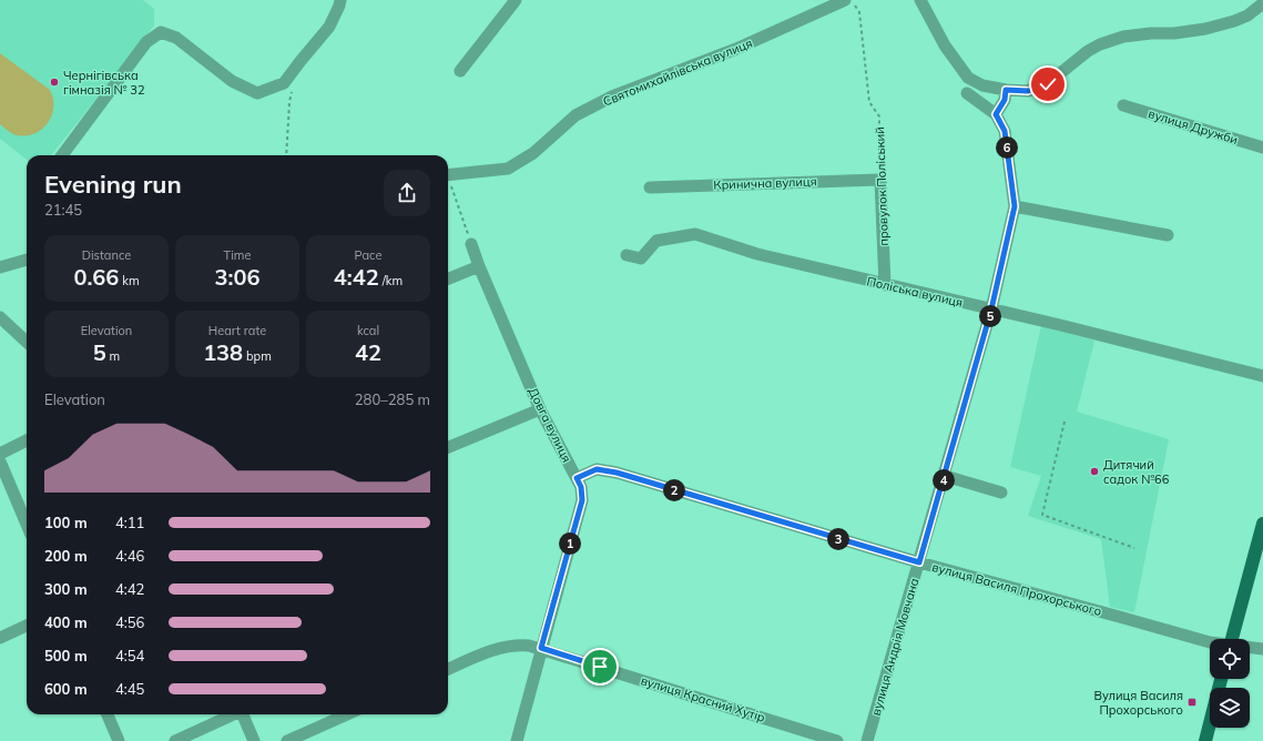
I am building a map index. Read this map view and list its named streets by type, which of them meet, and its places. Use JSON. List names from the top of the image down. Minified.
{"streets":{"street":["Святомихайлівська вулиця","вулиця Дружби","Кринична вулиця","провулок Поліський","Поліська вулиця","Довга вулиця","вулиця Василя Прохорського","вулиця Андрія Мовчана","вулиця Красний Хутір"]},"crossings":[["Кринична вулиця","провулок Поліський"],["провулок Поліський","Поліська вулиця"],["Поліська вулиця","вулиця Андрія Мовчана"],["Довга вулиця","вулиця Василя Прохорського"],["Довга вулиця","вулиця Красний Хутір"],["вулиця Василя Прохорського","вулиця Андрія Мовчана"]],"places":{"other":["Чернігівська гімназія № 32","Дитячий садок №66"],"transit":["Вулиця Василя Прохорського"]},"page":{"pins":["6","5","4","2","3","1"],"heading":["Evening run","21:45"],"stats":[["Distance","0.66 km"],["Time","3:06"],["Pace","4:42 /km"],["Elevation","5 m"],["Heart rate","138 bpm"],["kcal","42"]],"chart":["Elevation","280–285 m"],"list":[{"name":"100 m","note":"4:11"},{"name":"200 m","note":"4:46"},{"name":"300 m","note":"4:42"},{"name":"400 m","note":"4:56"},{"name":"500 m","note":"4:54"},{"name":"600 m","note":"4:45"}]}}
